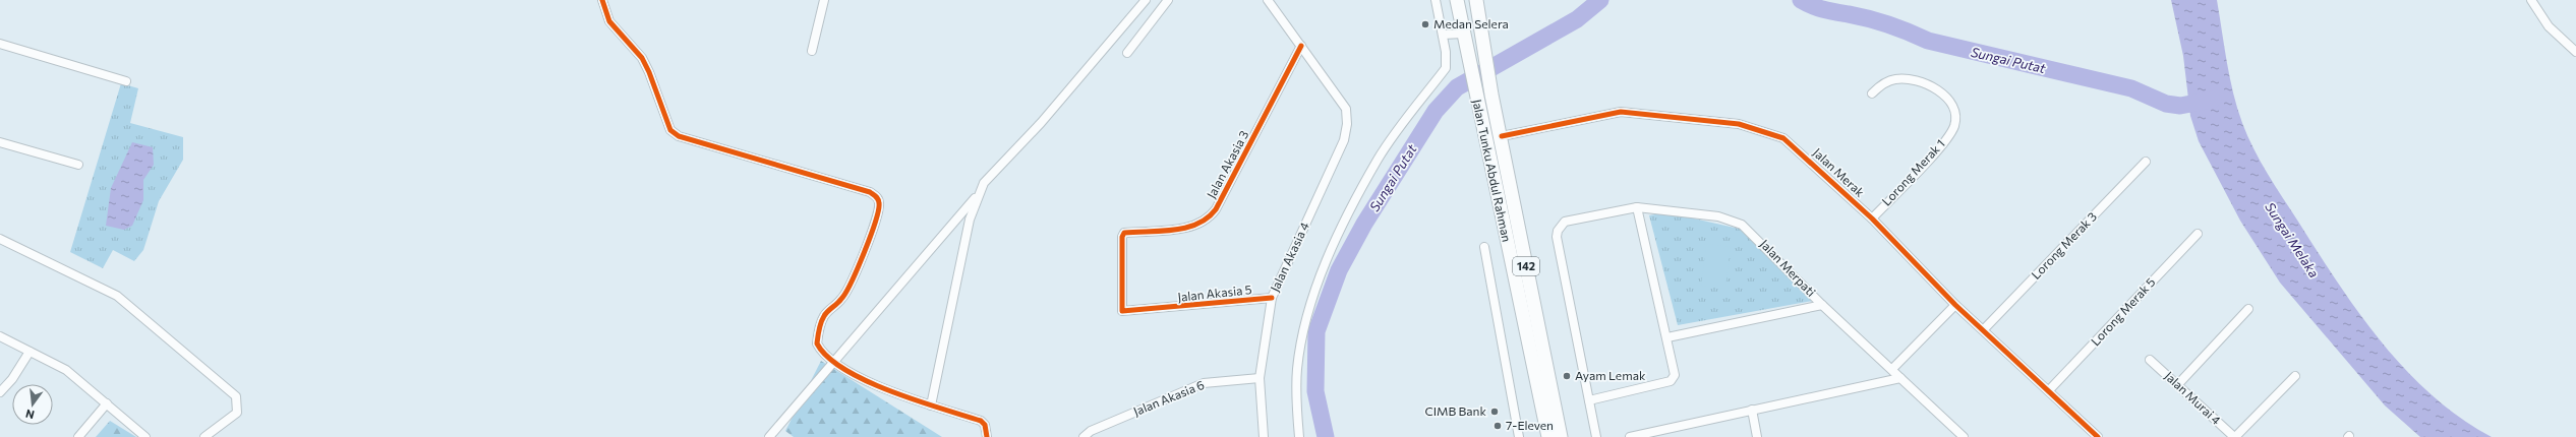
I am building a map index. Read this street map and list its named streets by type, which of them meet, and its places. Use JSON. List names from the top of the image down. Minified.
{"streets":{"main road":["Jalan Tunku Abdul Rahman","142"],"street":["Jalan Akasia 3","Jalan Merak","Lorong Merak 1","Lorong Merak 3","Jalan Akasia 4","Jalan Merpati","Jalan Akasia 5","Lorong Merak 5","Jalan Akasia 6","Jalan Murai 4"]},"crossings":[["Jalan Akasia 3","Jalan Akasia 4"],["Jalan Akasia 3","Jalan Akasia 5"],["Jalan Tunku Abdul Rahman","Jalan Merak"],["Jalan Merak","Lorong Merak 1"],["Jalan Merak","Lorong Merak 3"],["Jalan Merak","Lorong Merak 5"],["Jalan Akasia 4","Jalan Akasia 5"],["Jalan Akasia 4","Jalan Akasia 6"]],"water":["Sungai Putat","Sungai Melaka"],"places":["Medan Selera","Ayam Lemak","CIMB Bank","7-Eleven"],"north":"bottom"}
